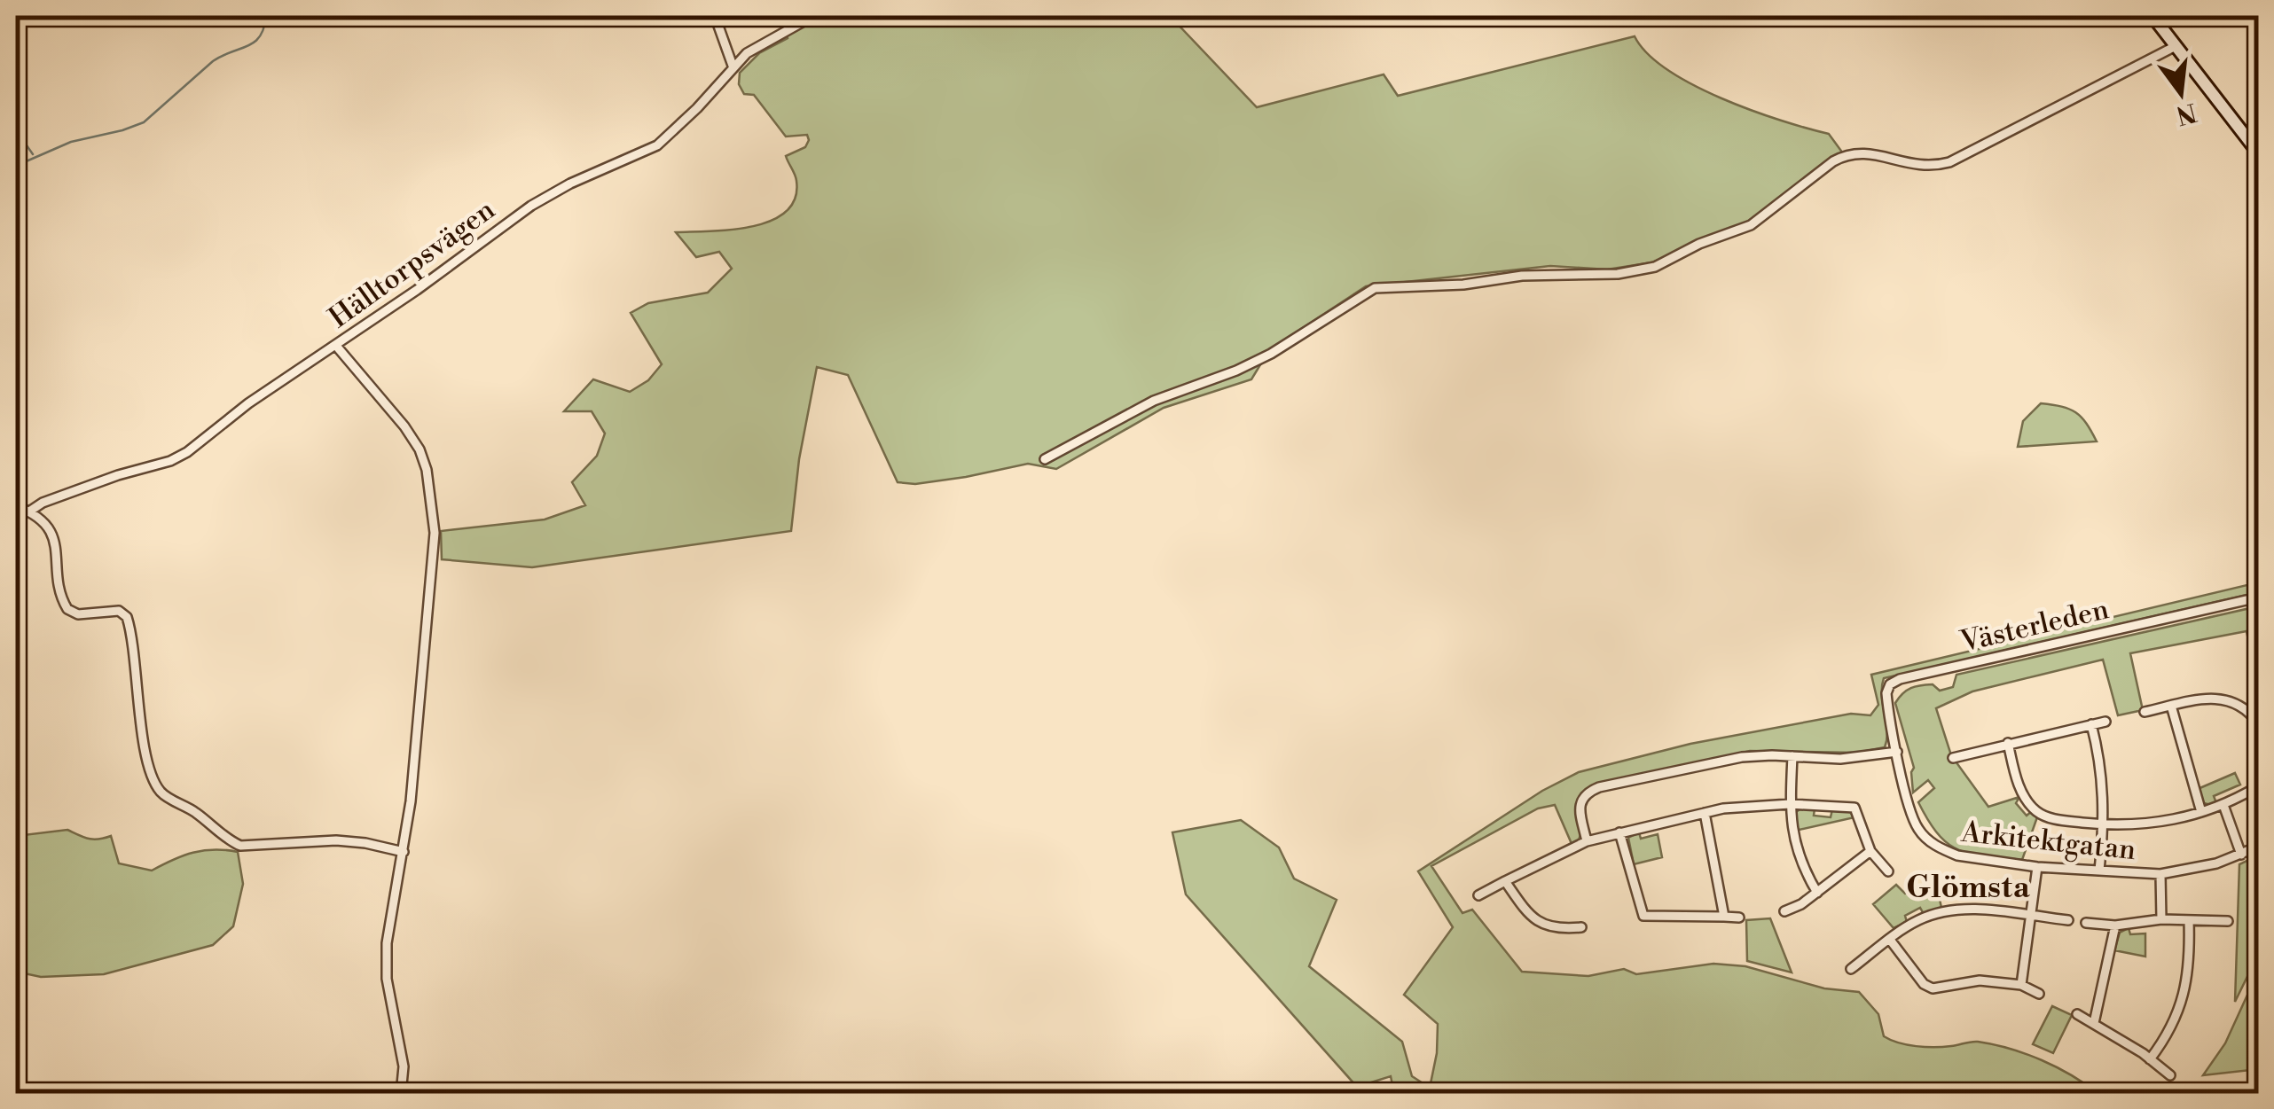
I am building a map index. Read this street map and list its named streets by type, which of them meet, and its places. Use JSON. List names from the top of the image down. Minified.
{"streets":{"street":["Hälltorpsvägen","Västerleden","Arkitektgatan"]},"crossings":[["Västerleden","Arkitektgatan"]],"districts":["Glömsta"],"north":"bottom"}
